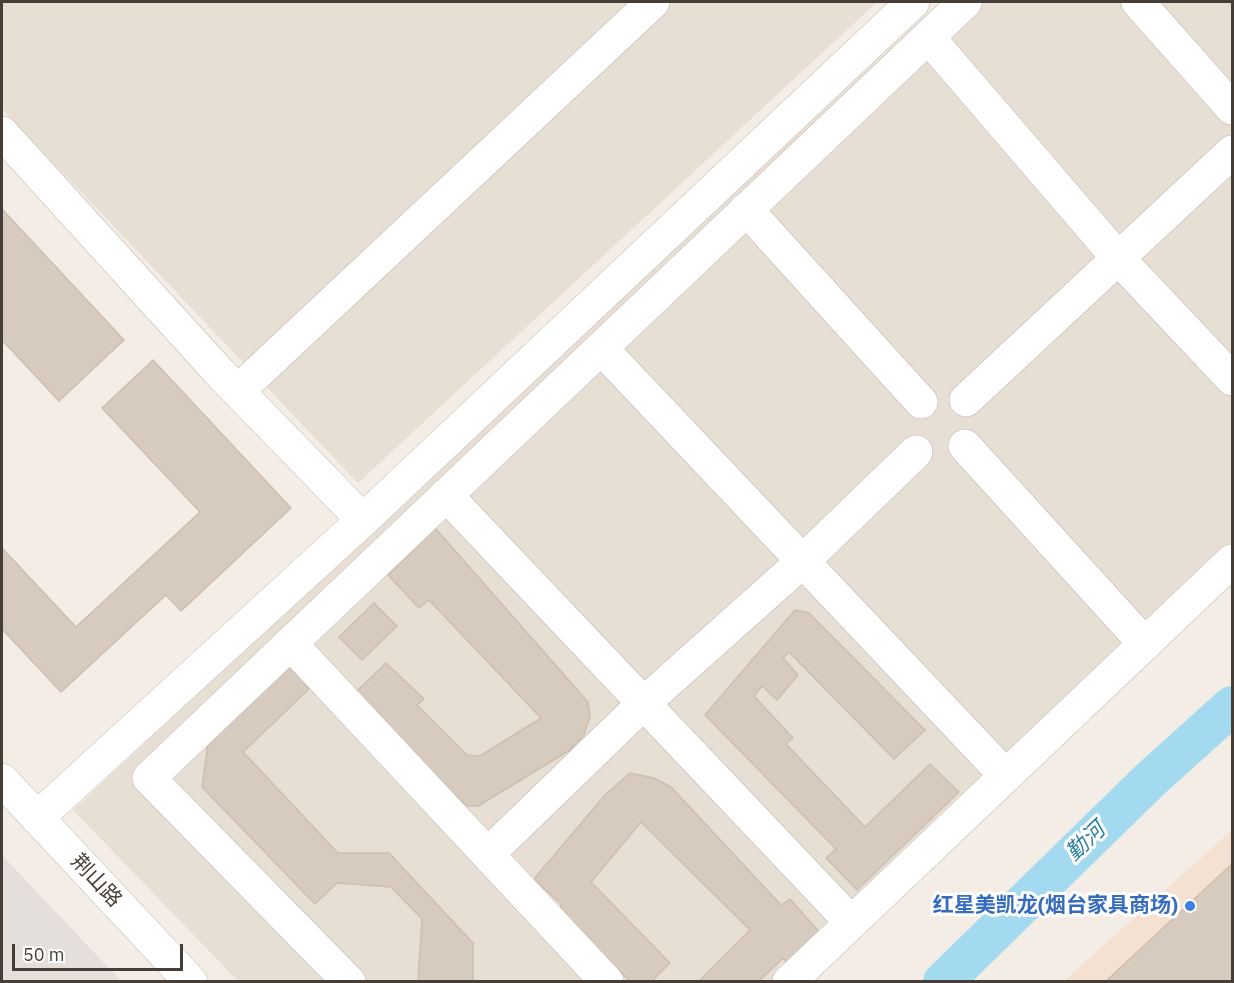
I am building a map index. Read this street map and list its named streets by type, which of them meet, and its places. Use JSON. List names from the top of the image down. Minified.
{"streets":{"street":["荆山路"]},"water":["勤河"],"places":["红星美凯龙(烟台家具商场)"],"scale_bar":"50 m"}
